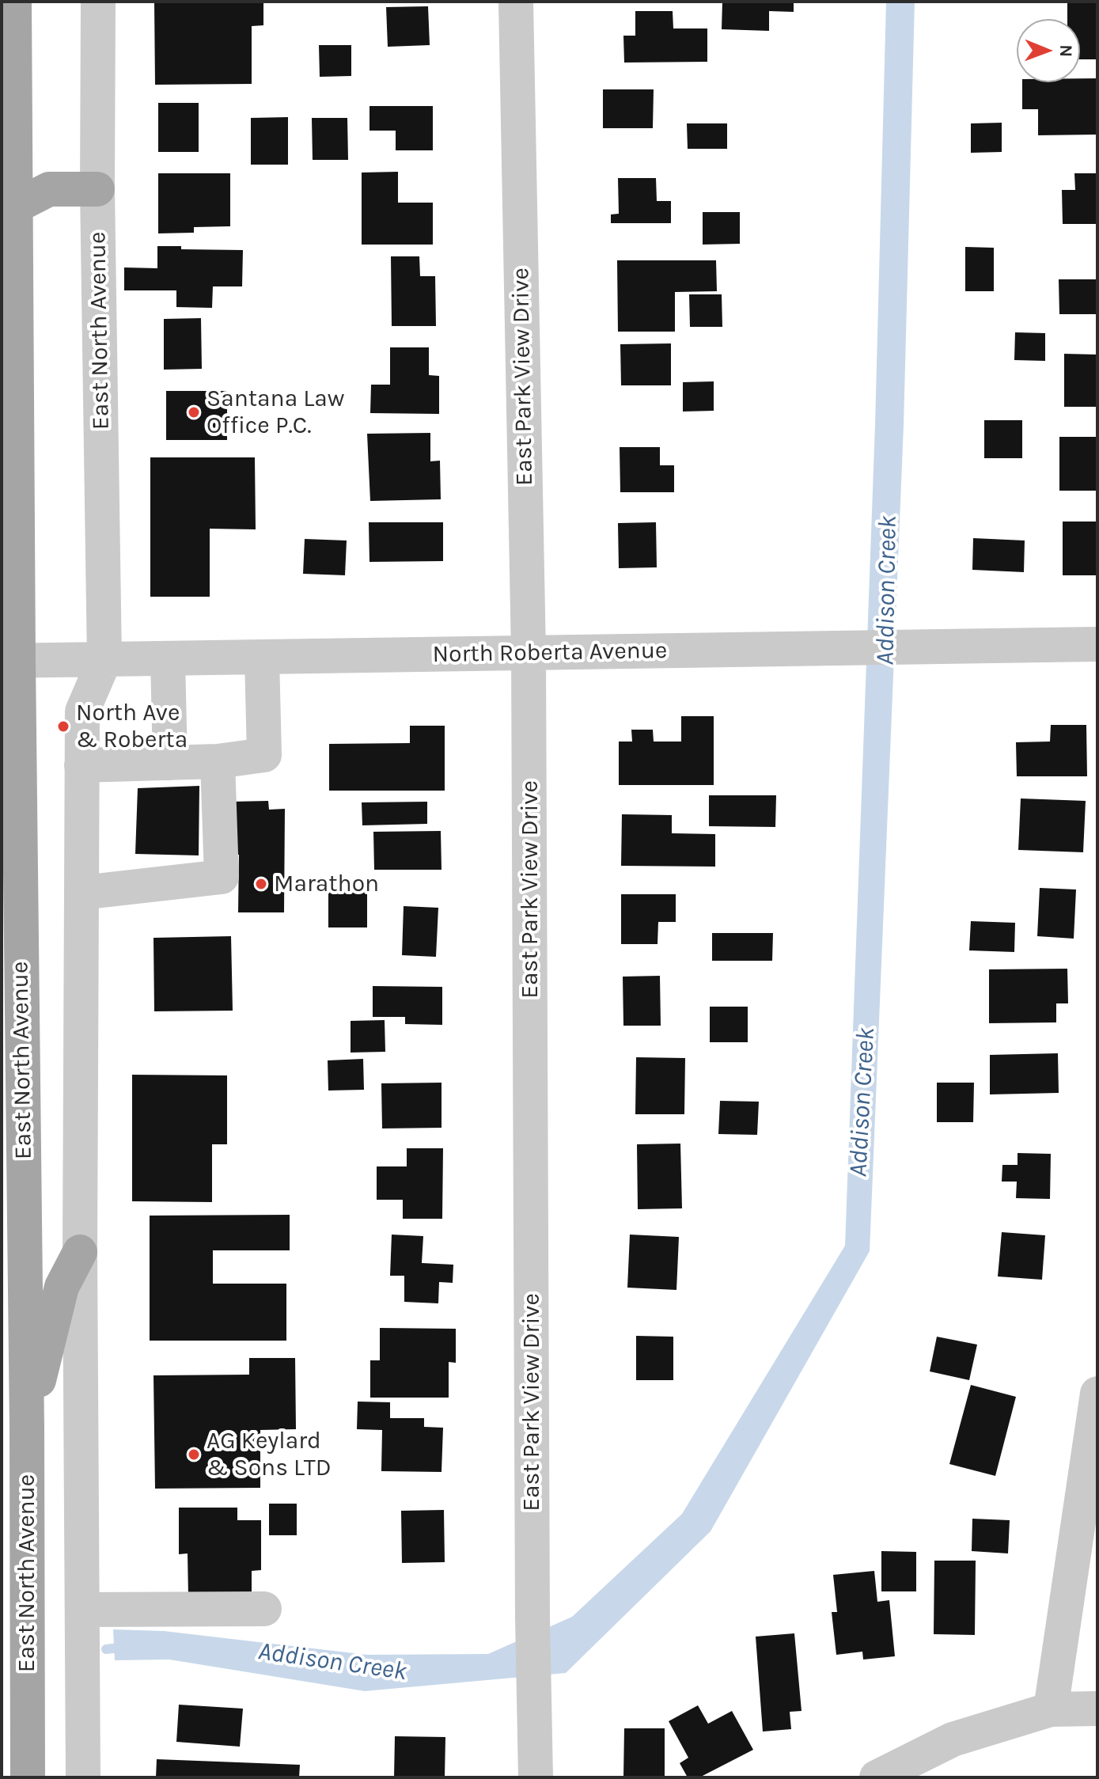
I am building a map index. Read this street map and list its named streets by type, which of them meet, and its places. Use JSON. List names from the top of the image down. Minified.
{"streets":{"main road":["East North Avenue"],"street":["East Park View Drive","North Roberta Avenue"]},"crossings":[["East North Avenue","North Roberta Avenue"],["East Park View Drive","North Roberta Avenue"]],"water":["Addison Creek"],"places":["Santana Law Office P.C.","North Ave & Roberta","Marathon","AG Keylard & Sons LTD"],"north":"right"}
